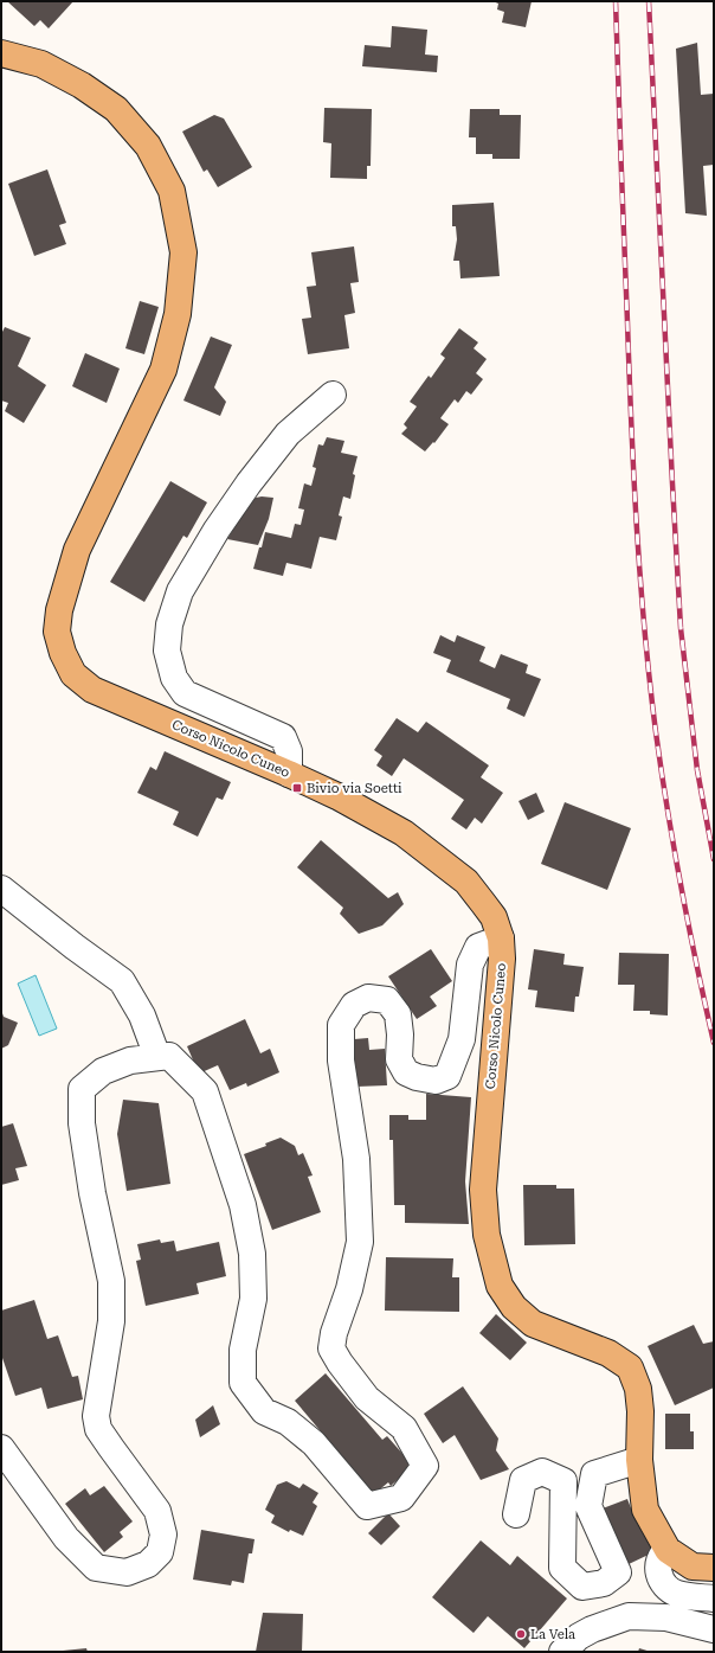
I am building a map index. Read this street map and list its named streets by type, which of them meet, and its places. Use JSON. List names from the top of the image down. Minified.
{"streets":{"main road":["Corso Nicolo Cuneo"]},"places":{"transit":["Bivio via Soetti"],"other":["La Vela"]}}
